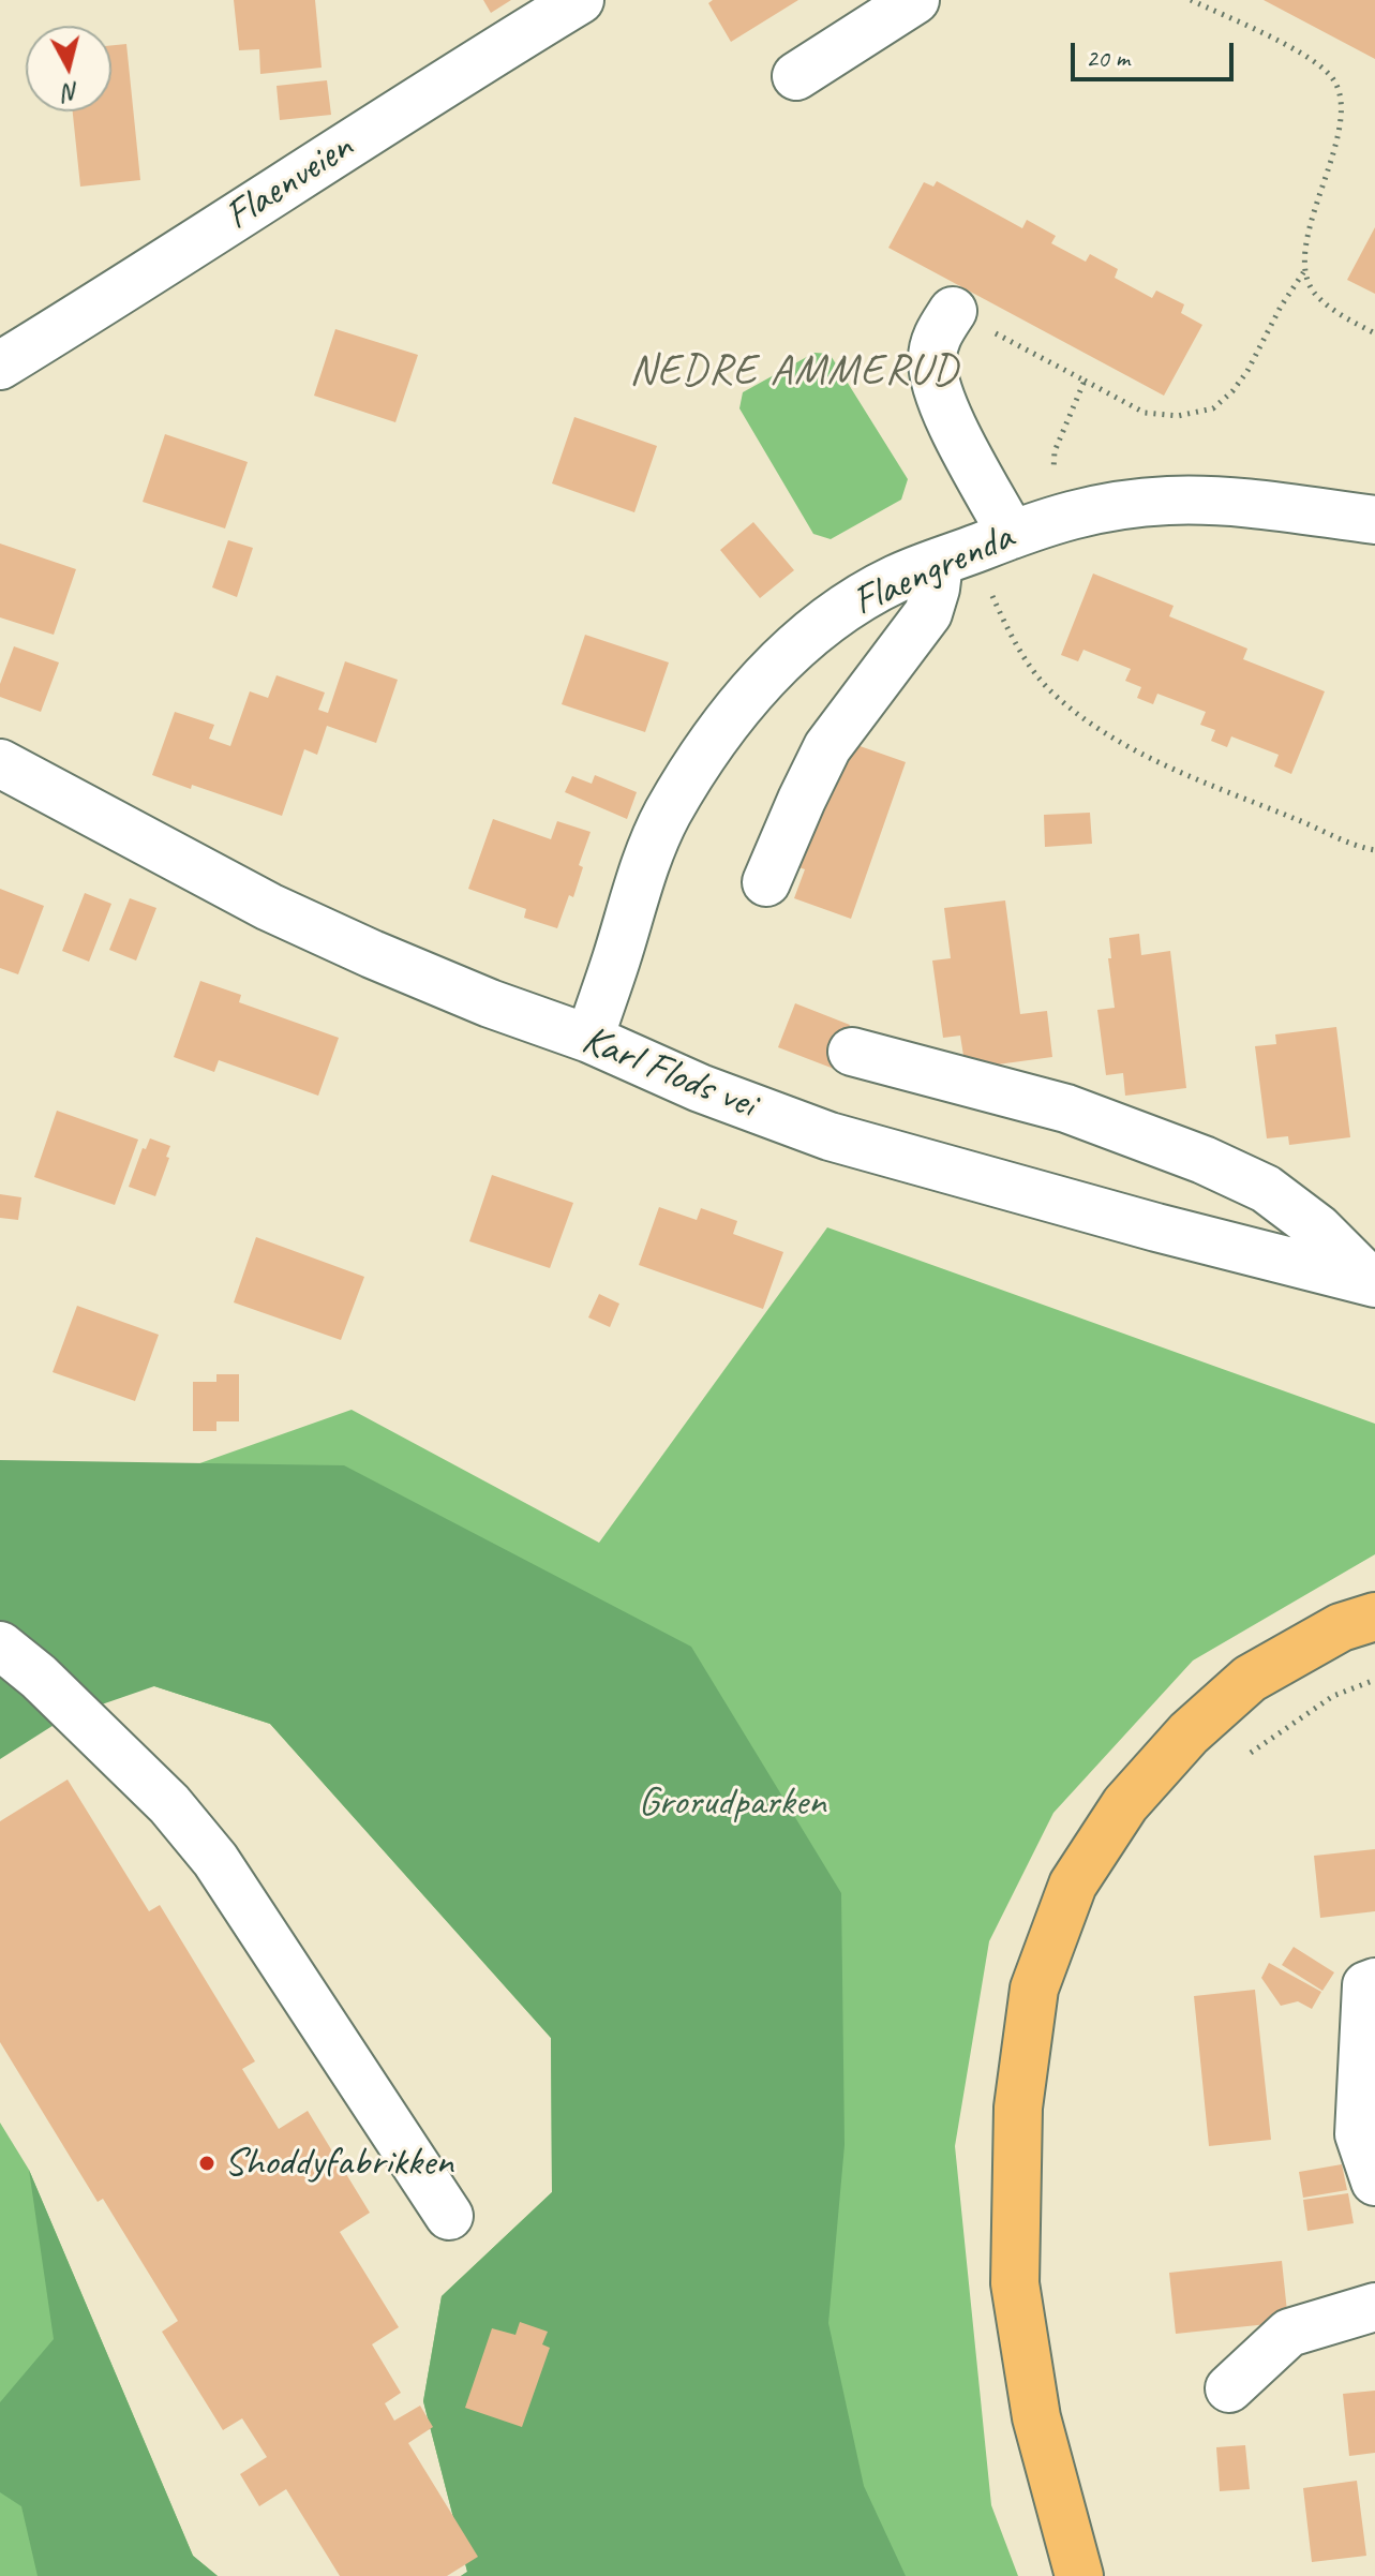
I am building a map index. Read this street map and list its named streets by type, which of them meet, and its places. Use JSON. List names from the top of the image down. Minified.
{"streets":{"street":["Flaenveien","Flaengrenda","Karl Flods vei"]},"crossings":[["Flaengrenda","Karl Flods vei"]],"districts":["NEDRE AMMERUD"],"parks":["Grorudparken"],"places":["Shoddyfabrikken"],"scale_bar":"20 m","north":"bottom"}
